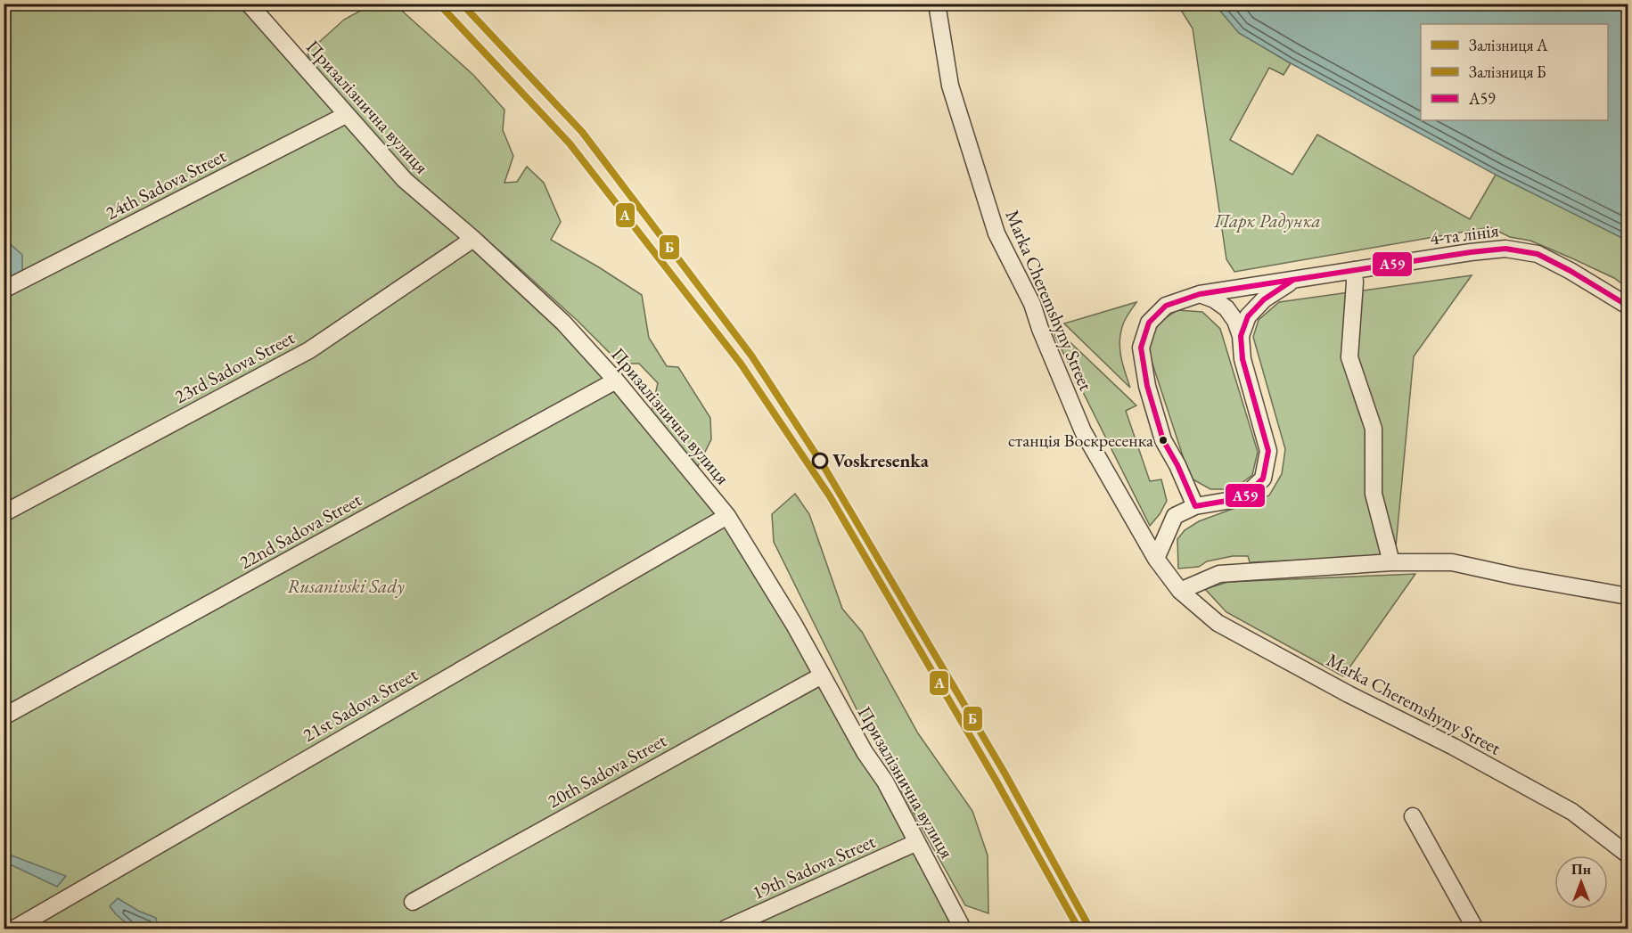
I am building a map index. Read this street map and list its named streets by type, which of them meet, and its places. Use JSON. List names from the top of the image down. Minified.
{"streets":{"street":["Призалізнична вулиця","24th Sadova Street","4-та лінія","Marka Cheremshyny Street","23rd Sadova Street","22nd Sadova Street","21st Sadova Street","20th Sadova Street","19th Sadova Street"]},"crossings":[["Призалізнична вулиця","24th Sadova Street"],["Призалізнична вулиця","23rd Sadova Street"],["Призалізнична вулиця","22nd Sadova Street"],["Призалізнична вулиця","21st Sadova Street"],["Призалізнична вулиця","20th Sadova Street"],["Призалізнична вулиця","19th Sadova Street"]],"parks":["Парк Радунка","Rusanivski Sady"],"places":["станція Воскресенка","Voskresenka"],"lines":["rail line A","rail line Б","transit line А59"],"legend":["Залізниця A","Залізниця Б","А59"],"north":"top"}
